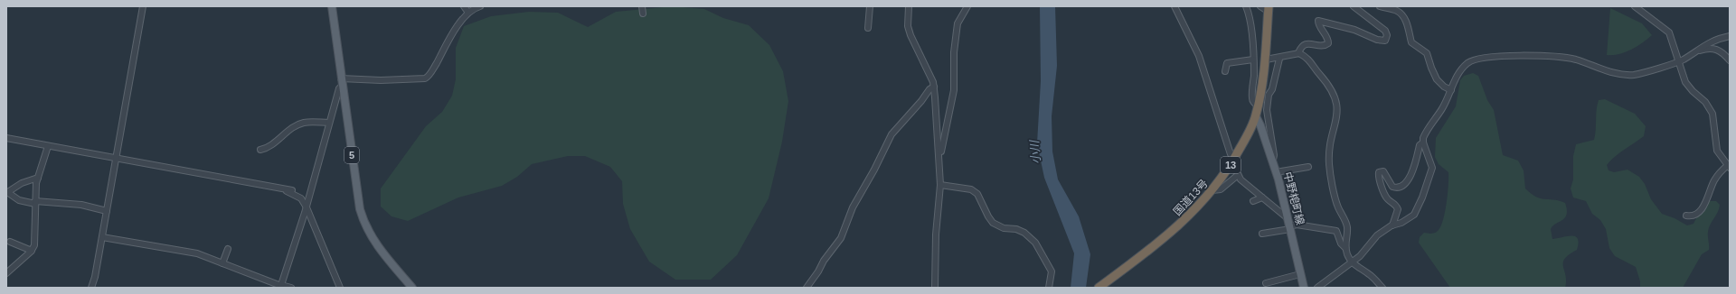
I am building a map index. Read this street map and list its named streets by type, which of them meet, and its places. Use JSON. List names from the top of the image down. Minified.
{"streets":{"highway":["13","国道13号"],"main road":["5","中野梍町線"]},"crossings":[["国道13号","中野梍町線"]],"water":["小川"]}
